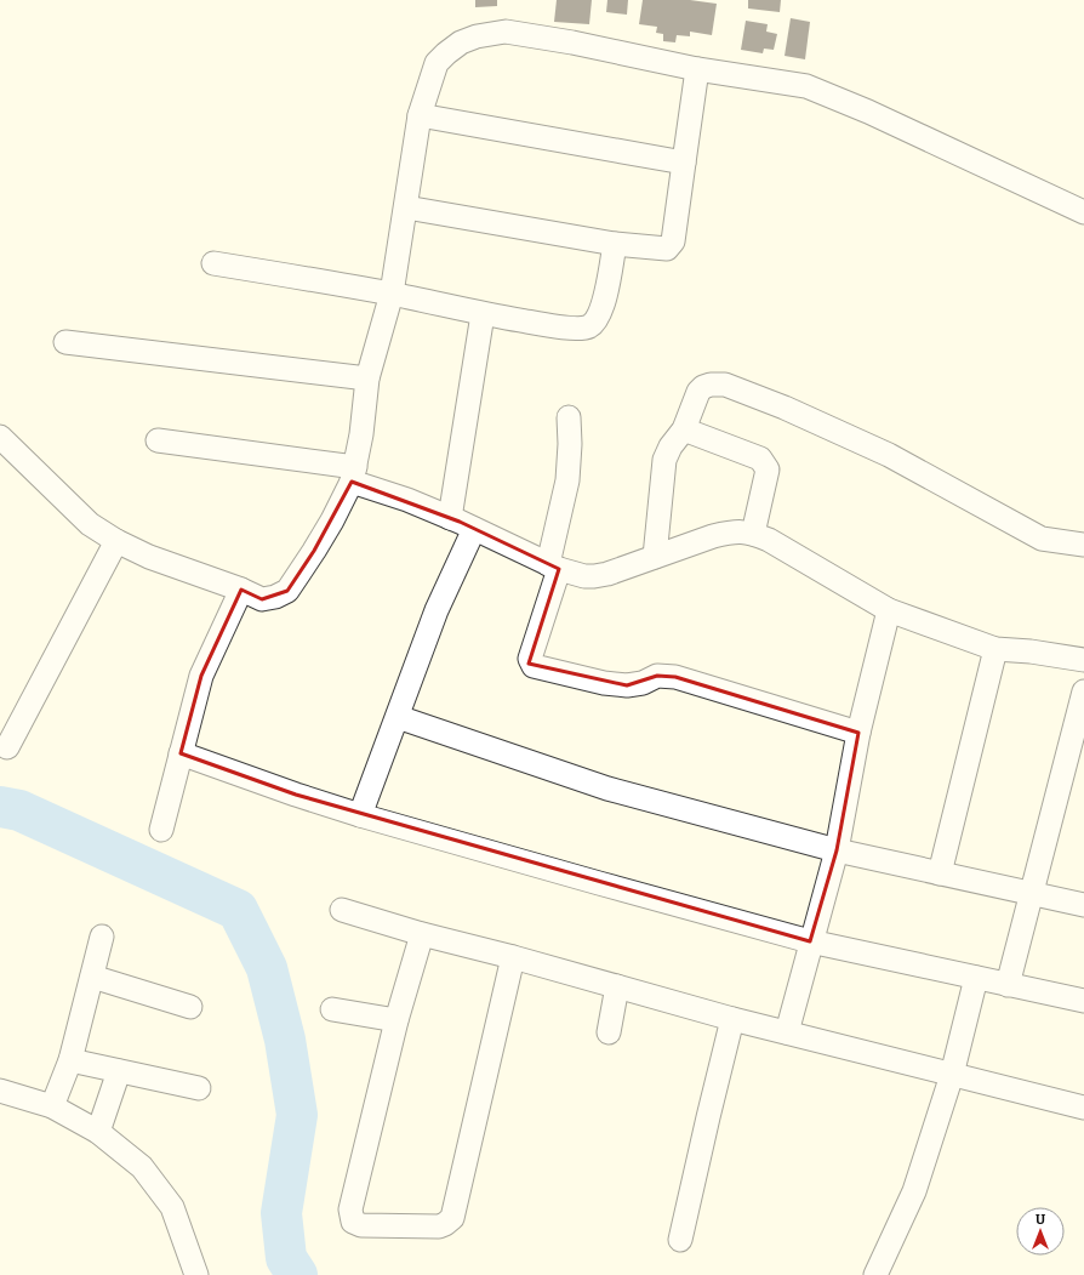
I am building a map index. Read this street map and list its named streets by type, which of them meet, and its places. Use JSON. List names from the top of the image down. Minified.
{"north":"top"}
